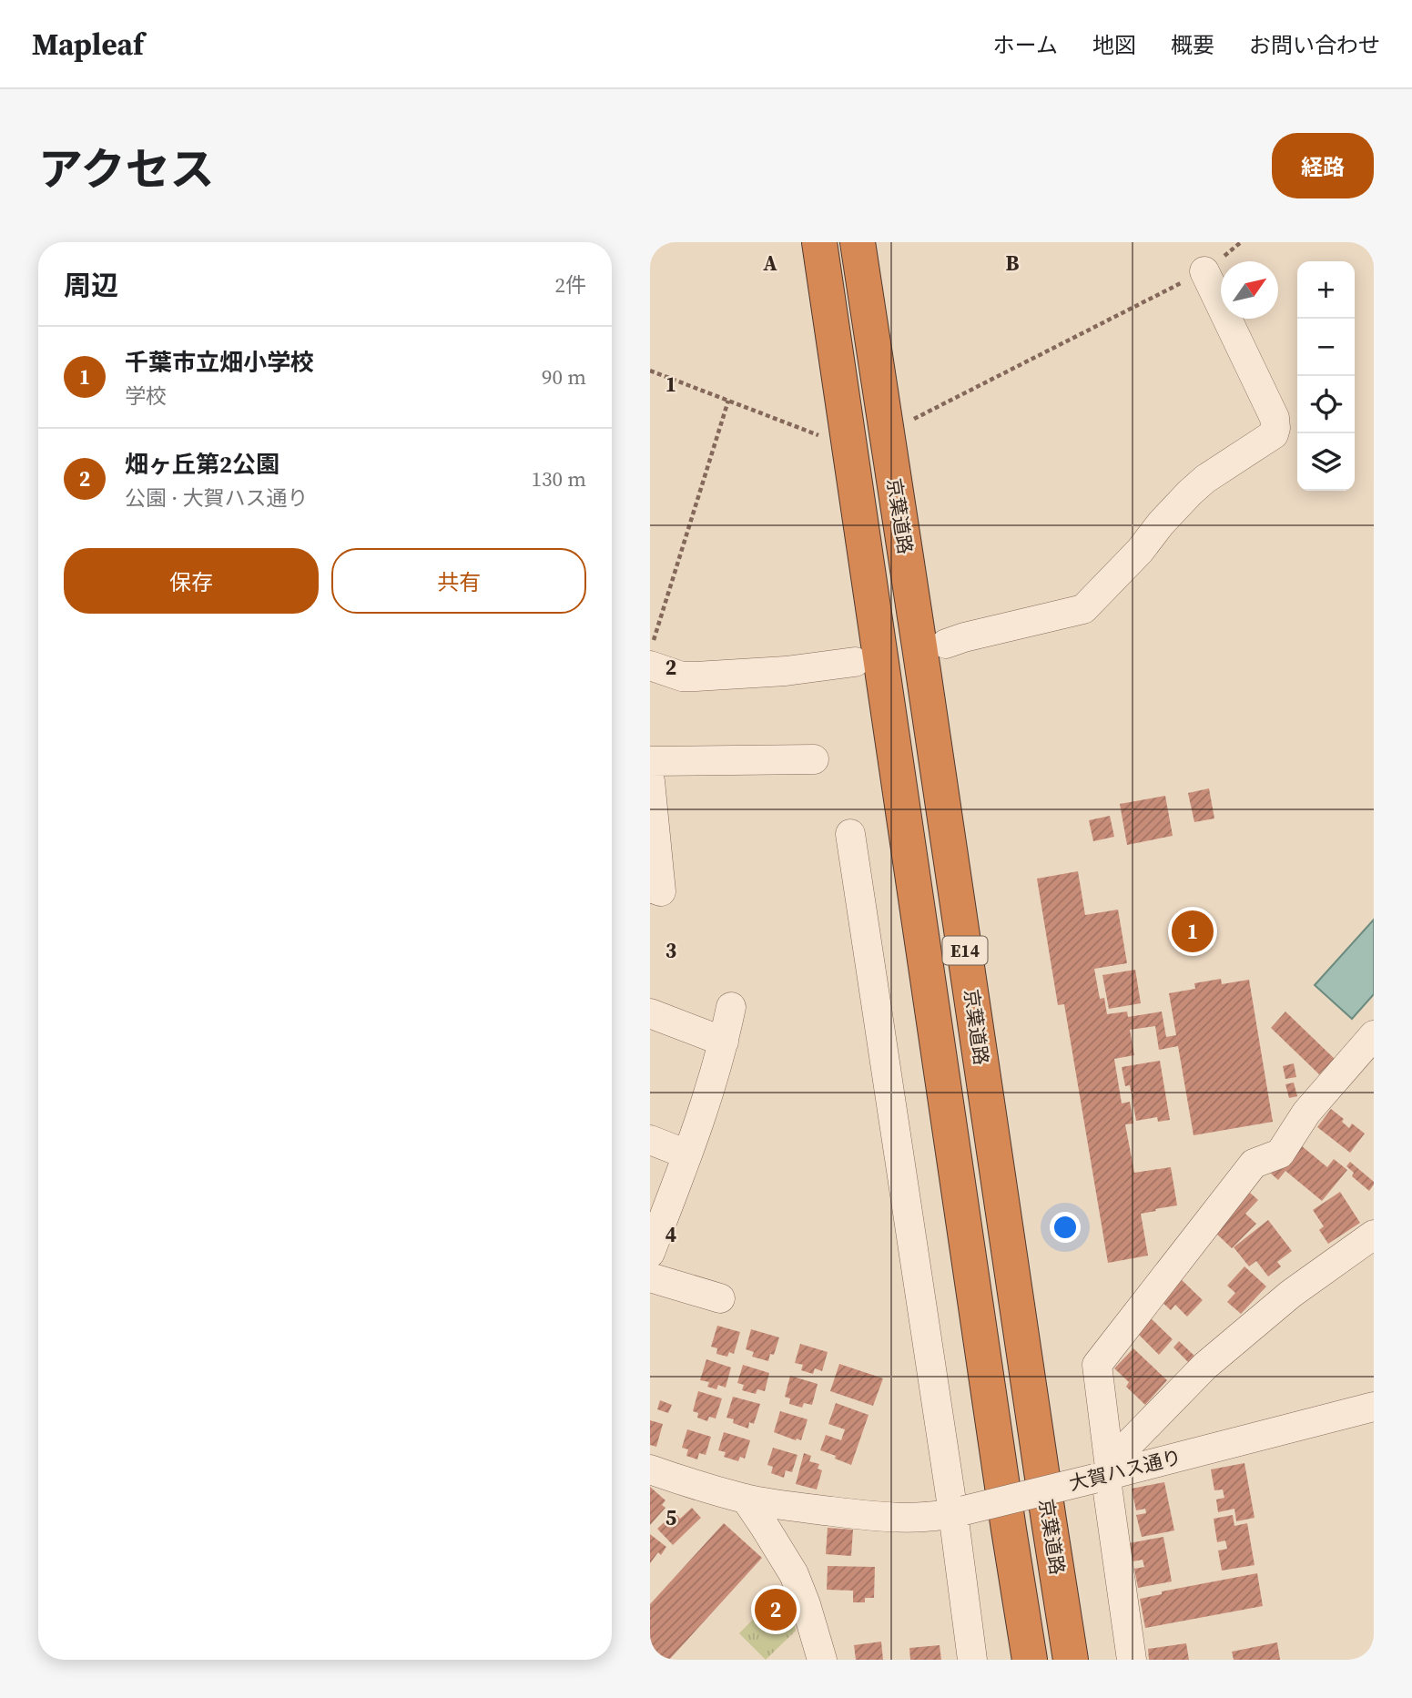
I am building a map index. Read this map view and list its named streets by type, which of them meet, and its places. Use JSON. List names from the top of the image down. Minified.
{"streets":{"highway":["京葉道路","E14"],"street":["大賀ハス通り"]},"north":"top right","page":{"header":"Mapleaf","nav":["ホーム","地図","概要","お問い合わせ"],"title":"アクセス","buttons":["経路",["保存","共有"]],"heading":["周辺","2件"],"map_buttons":["+","−"],"list":[{"mark":"1","name":"千葉市立畑小学校","note":"学校","value":"90 m"},{"mark":"2","name":"畑ヶ丘第2公園","note":"公園 · 大賀ハス通り","value":"130 m"}],"pins":["1","2"]},"grid":{"columns":["A","B"],"rows":["1","2","3","4","5"]}}
